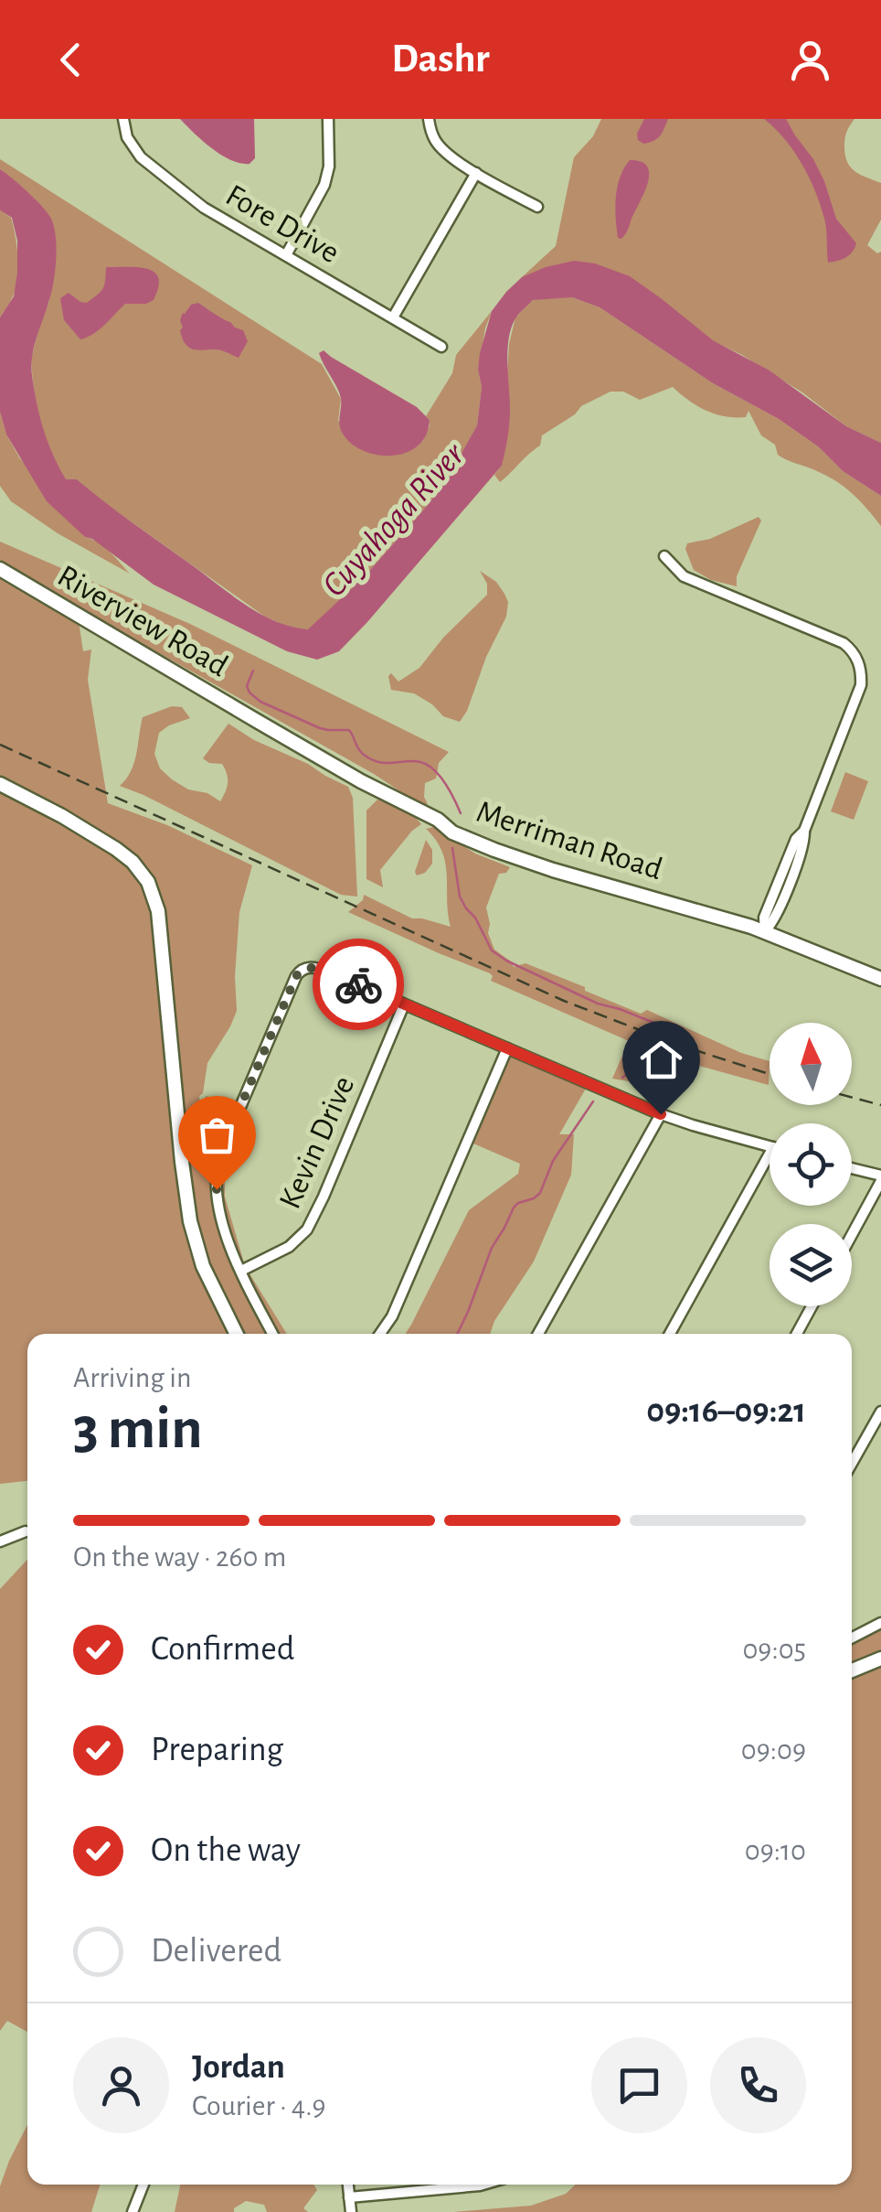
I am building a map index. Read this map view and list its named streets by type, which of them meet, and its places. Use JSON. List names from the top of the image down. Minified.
{"streets":{"main road":["Riverview Road","Merriman Road"],"street":["Fore Drive","Kevin Drive"]},"crossings":[["Riverview Road","Merriman Road"]],"water":["Cuyahoga River"],"north":"top","page":{"header":"Dashr","heading":["3 min","Arriving in","09:16–09:21"],"panel":["Jordan","Courier · 4.9"],"bar":"On the way · 260 m","list":[["Confirmed","09:05"],["Preparing","09:09"],["On the way","09:10"],"Delivered"]}}
